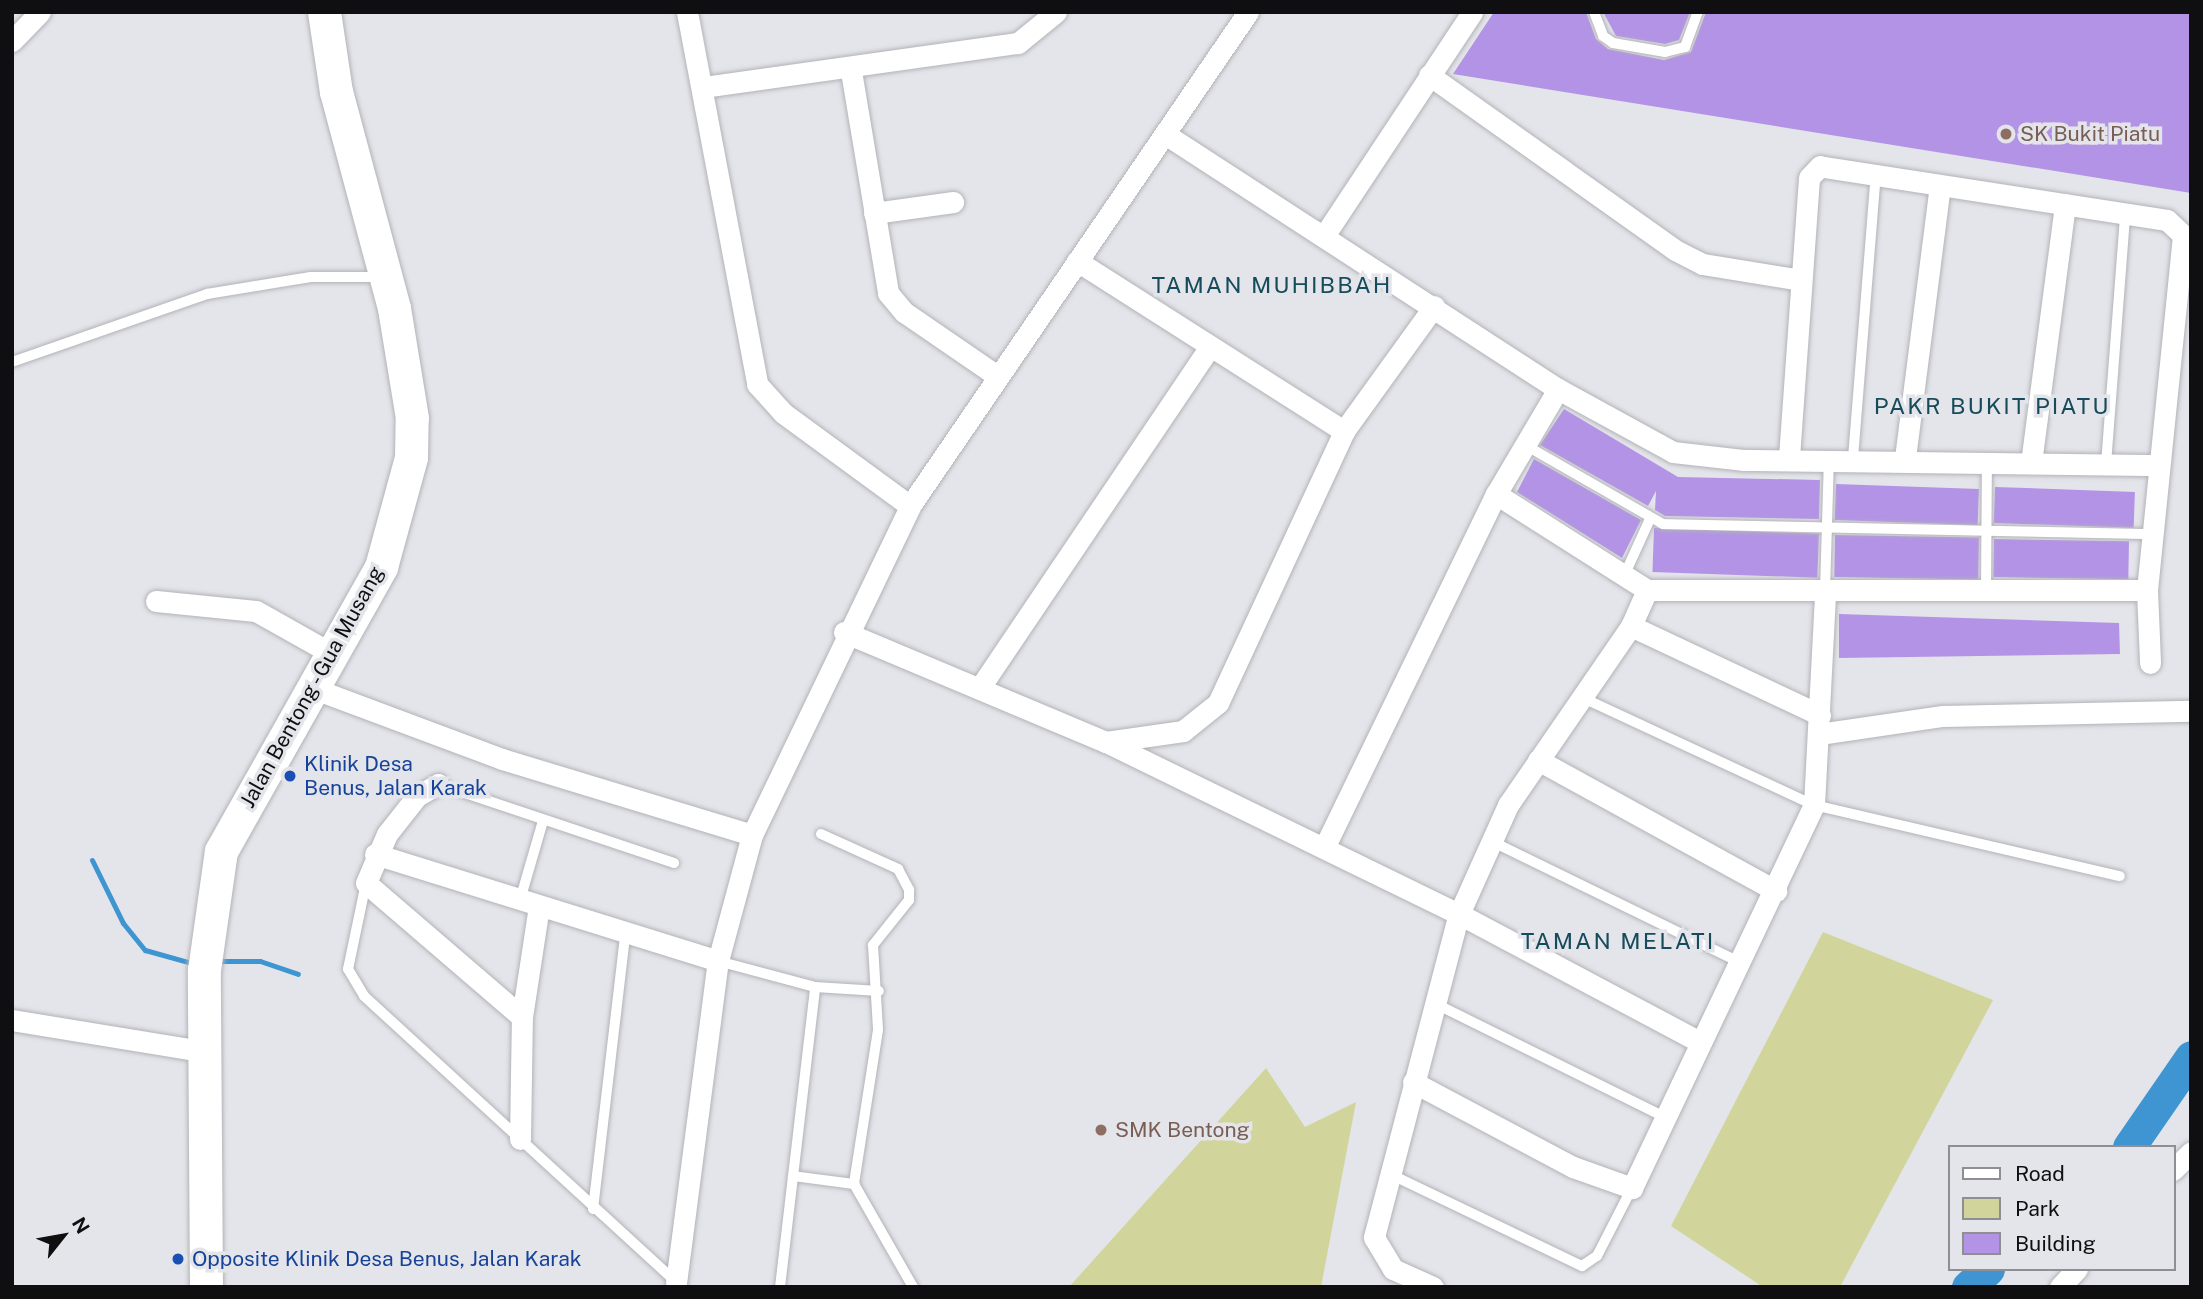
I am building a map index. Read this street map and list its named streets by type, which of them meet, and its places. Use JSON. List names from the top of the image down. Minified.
{"streets":{"main road":["Jalan Bentong - Gua Musang"]},"districts":["TAMAN MUHIBBAH","PAKR BUKIT PIATU","TAMAN MELATI"],"places":["SK Bukit Piatu","Klinik Desa Benus, Jalan Karak","SMK Bentong","Opposite Klinik Desa Benus, Jalan Karak"],"legend":["Road","Park","Building"],"north":"top right"}
